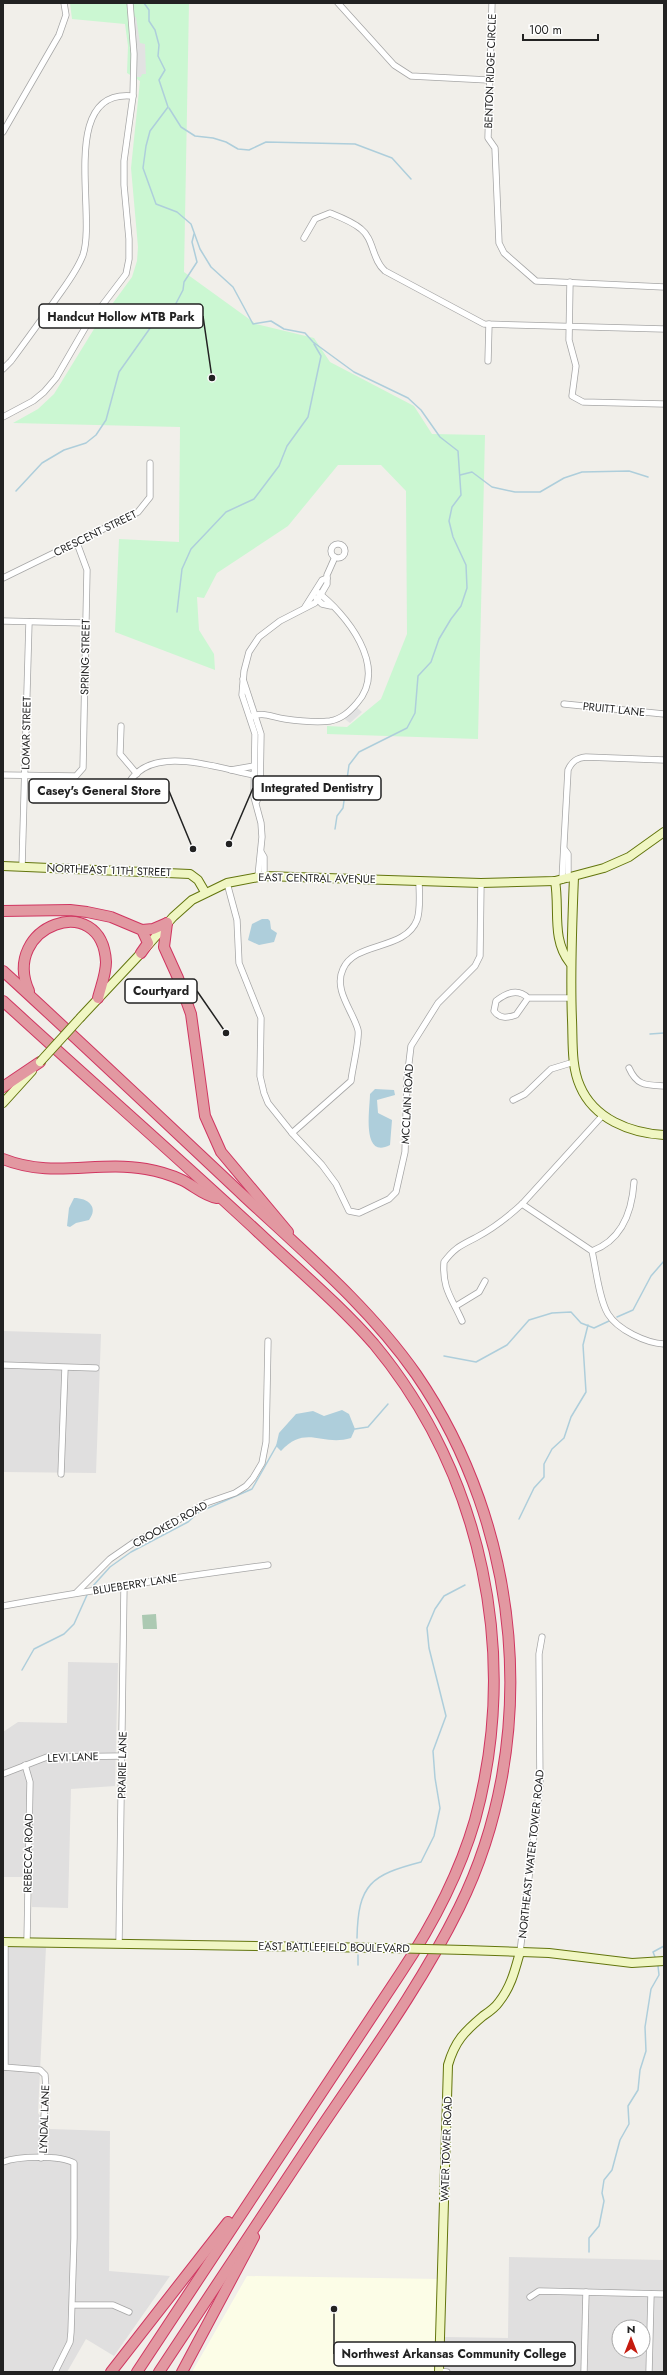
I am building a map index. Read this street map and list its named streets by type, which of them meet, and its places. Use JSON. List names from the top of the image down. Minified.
{"streets":{"street":["BENTON RIDGE CIRCLE","CRESCENT STREET","SPRING STREET","PRUITT LANE","LOMAR STREET","NORTHEAST 11TH STREET","EAST CENTRAL AVENUE","MCCLAIN ROAD","CROOKED ROAD","BLUEBERRY LANE","LEVI LANE","PRAIRIE LANE","REBECCA ROAD","NORTHEAST WATER TOWER ROAD","EAST BATTLEFIELD BOULEVARD","LYNDAL LANE","WATER TOWER ROAD"]},"crossings":[["CRESCENT STREET","SPRING STREET"],["SPRING STREET","LOMAR STREET"],["LOMAR STREET","NORTHEAST 11TH STREET"],["NORTHEAST 11TH STREET","EAST CENTRAL AVENUE"],["EAST CENTRAL AVENUE","MCCLAIN ROAD"],["CROOKED ROAD","BLUEBERRY LANE"],["BLUEBERRY LANE","PRAIRIE LANE"],["LEVI LANE","PRAIRIE LANE"],["LEVI LANE","REBECCA ROAD"],["PRAIRIE LANE","EAST BATTLEFIELD BOULEVARD"],["REBECCA ROAD","EAST BATTLEFIELD BOULEVARD"],["NORTHEAST WATER TOWER ROAD","EAST BATTLEFIELD BOULEVARD"],["NORTHEAST WATER TOWER ROAD","WATER TOWER ROAD"],["EAST BATTLEFIELD BOULEVARD","LYNDAL LANE"],["EAST BATTLEFIELD BOULEVARD","WATER TOWER ROAD"]],"places":["Handcut Hollow MTB Park","Integrated Dentistry","Casey's General Store","Courtyard","Northwest Arkansas Community College"],"scale_bar":"100 m","north":"top"}
